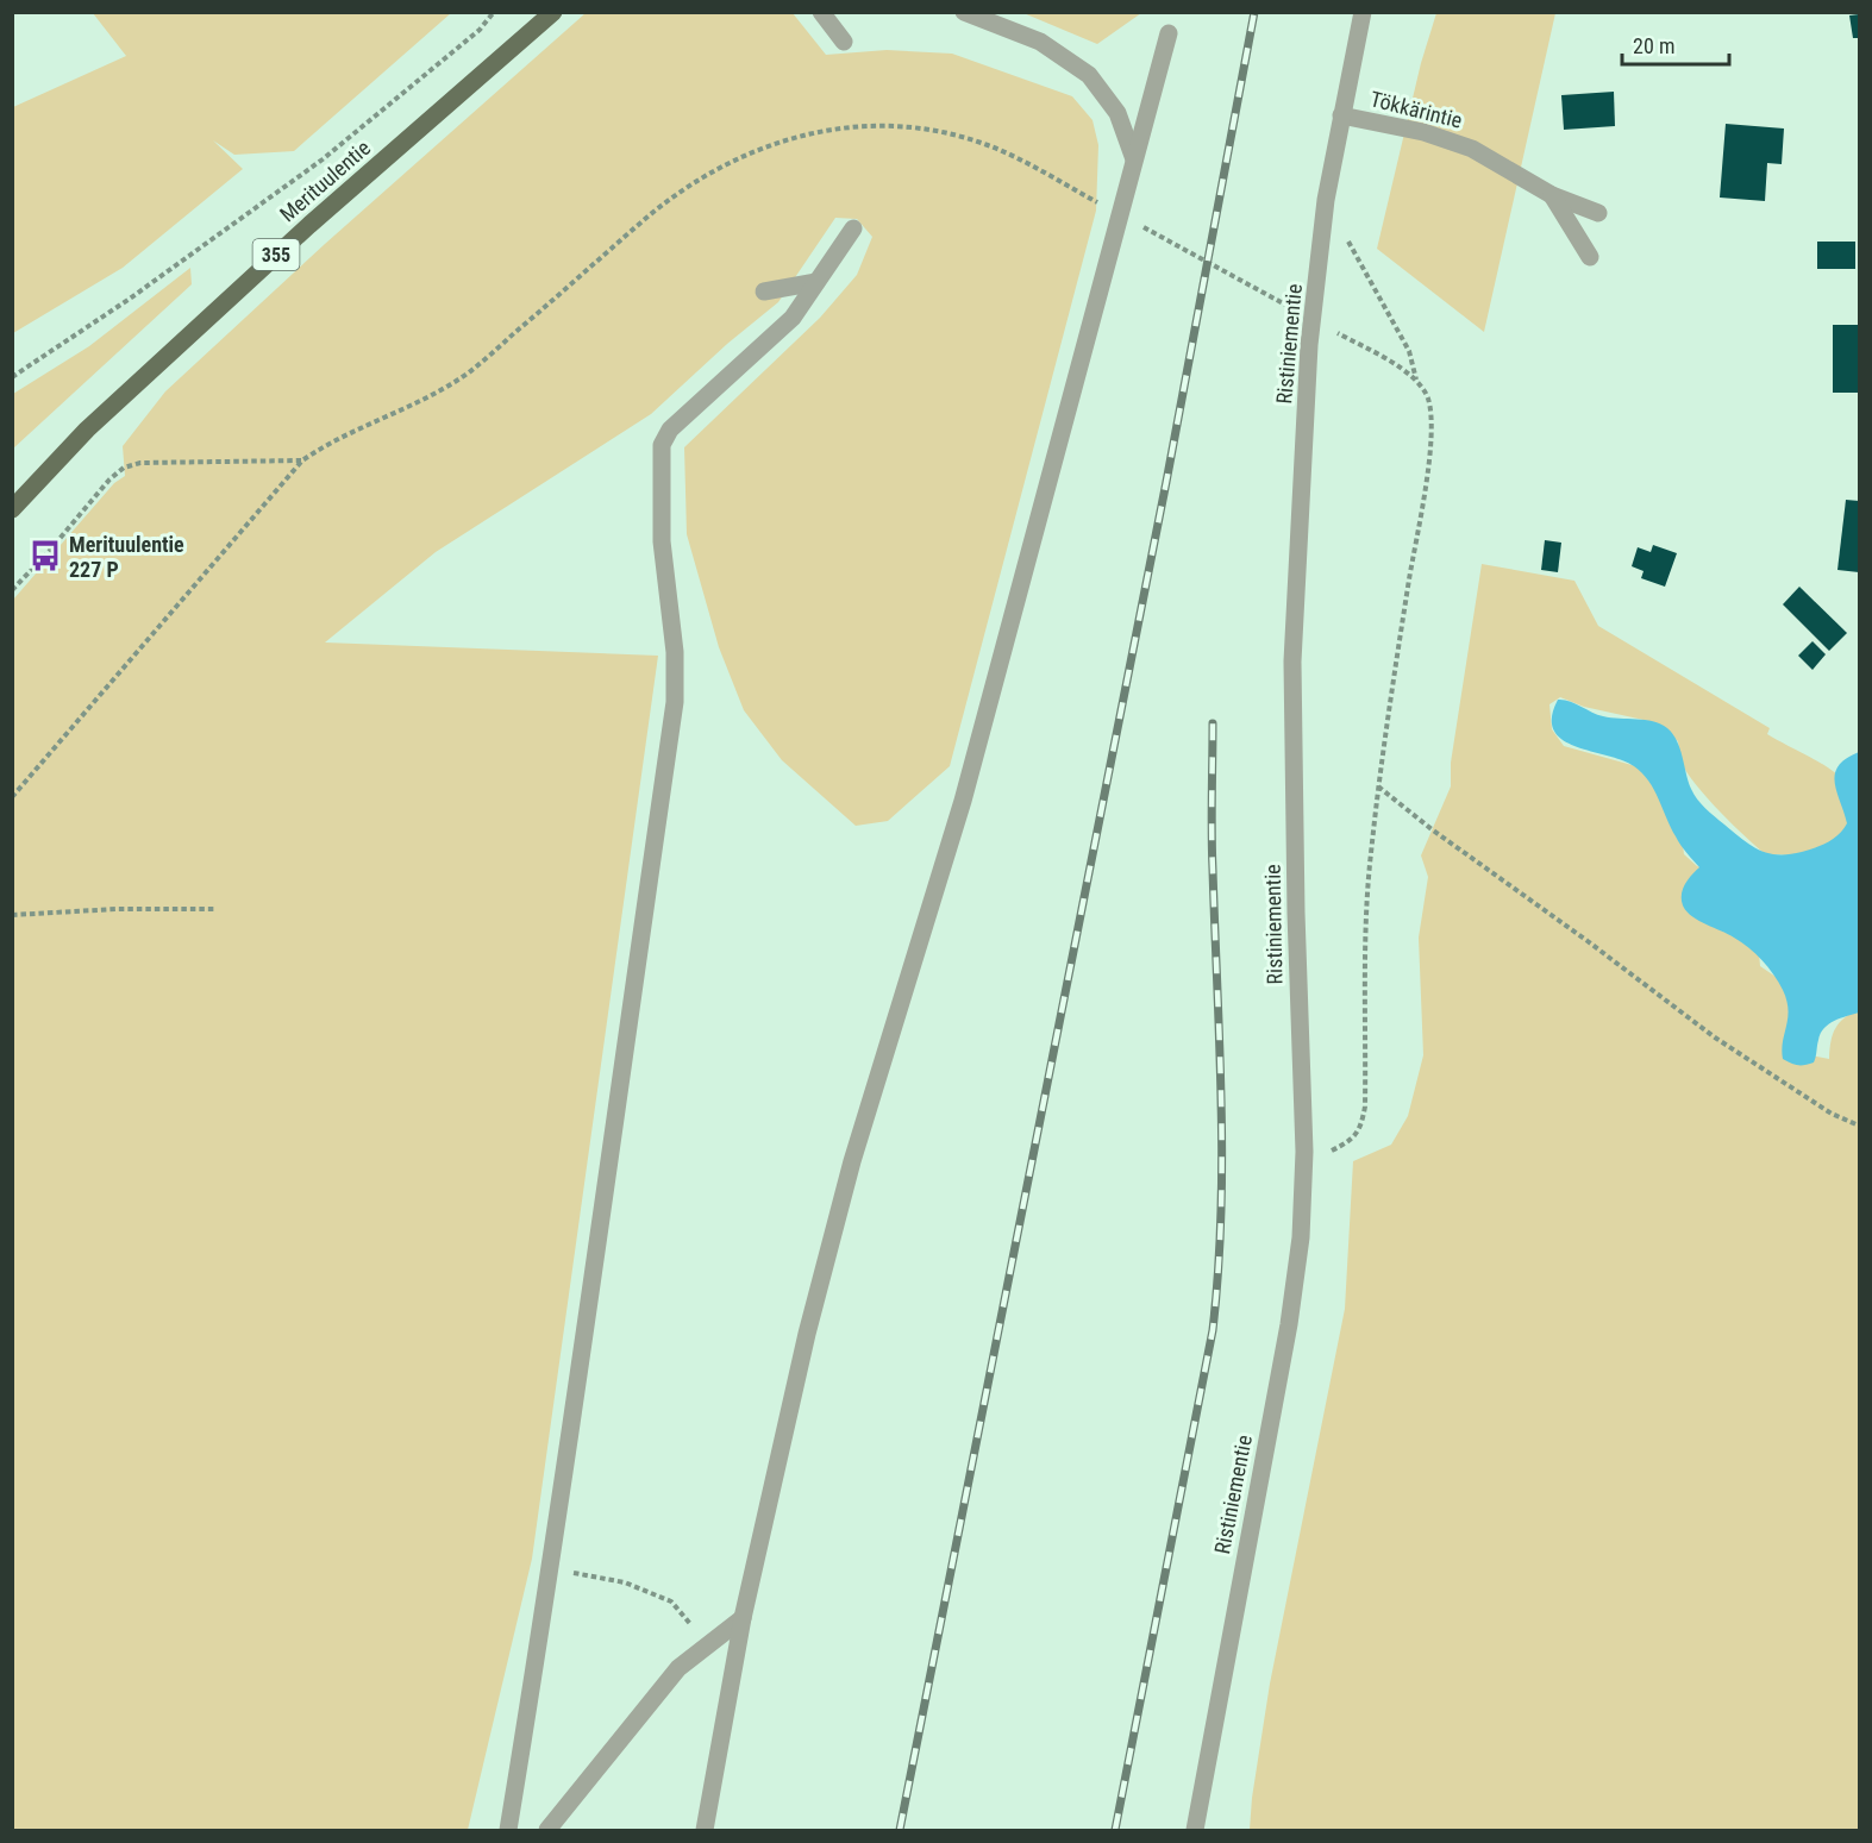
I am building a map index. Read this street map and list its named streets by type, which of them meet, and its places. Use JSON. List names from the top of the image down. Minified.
{"streets":{"main road":["Merituulentie","355"],"street":["Tökkärintie","Ristiniementie"]},"crossings":[["Tökkärintie","Ristiniementie"]],"places":{"bus stop":["Merituulentie 227 P"]},"scale_bar":"20 m"}
